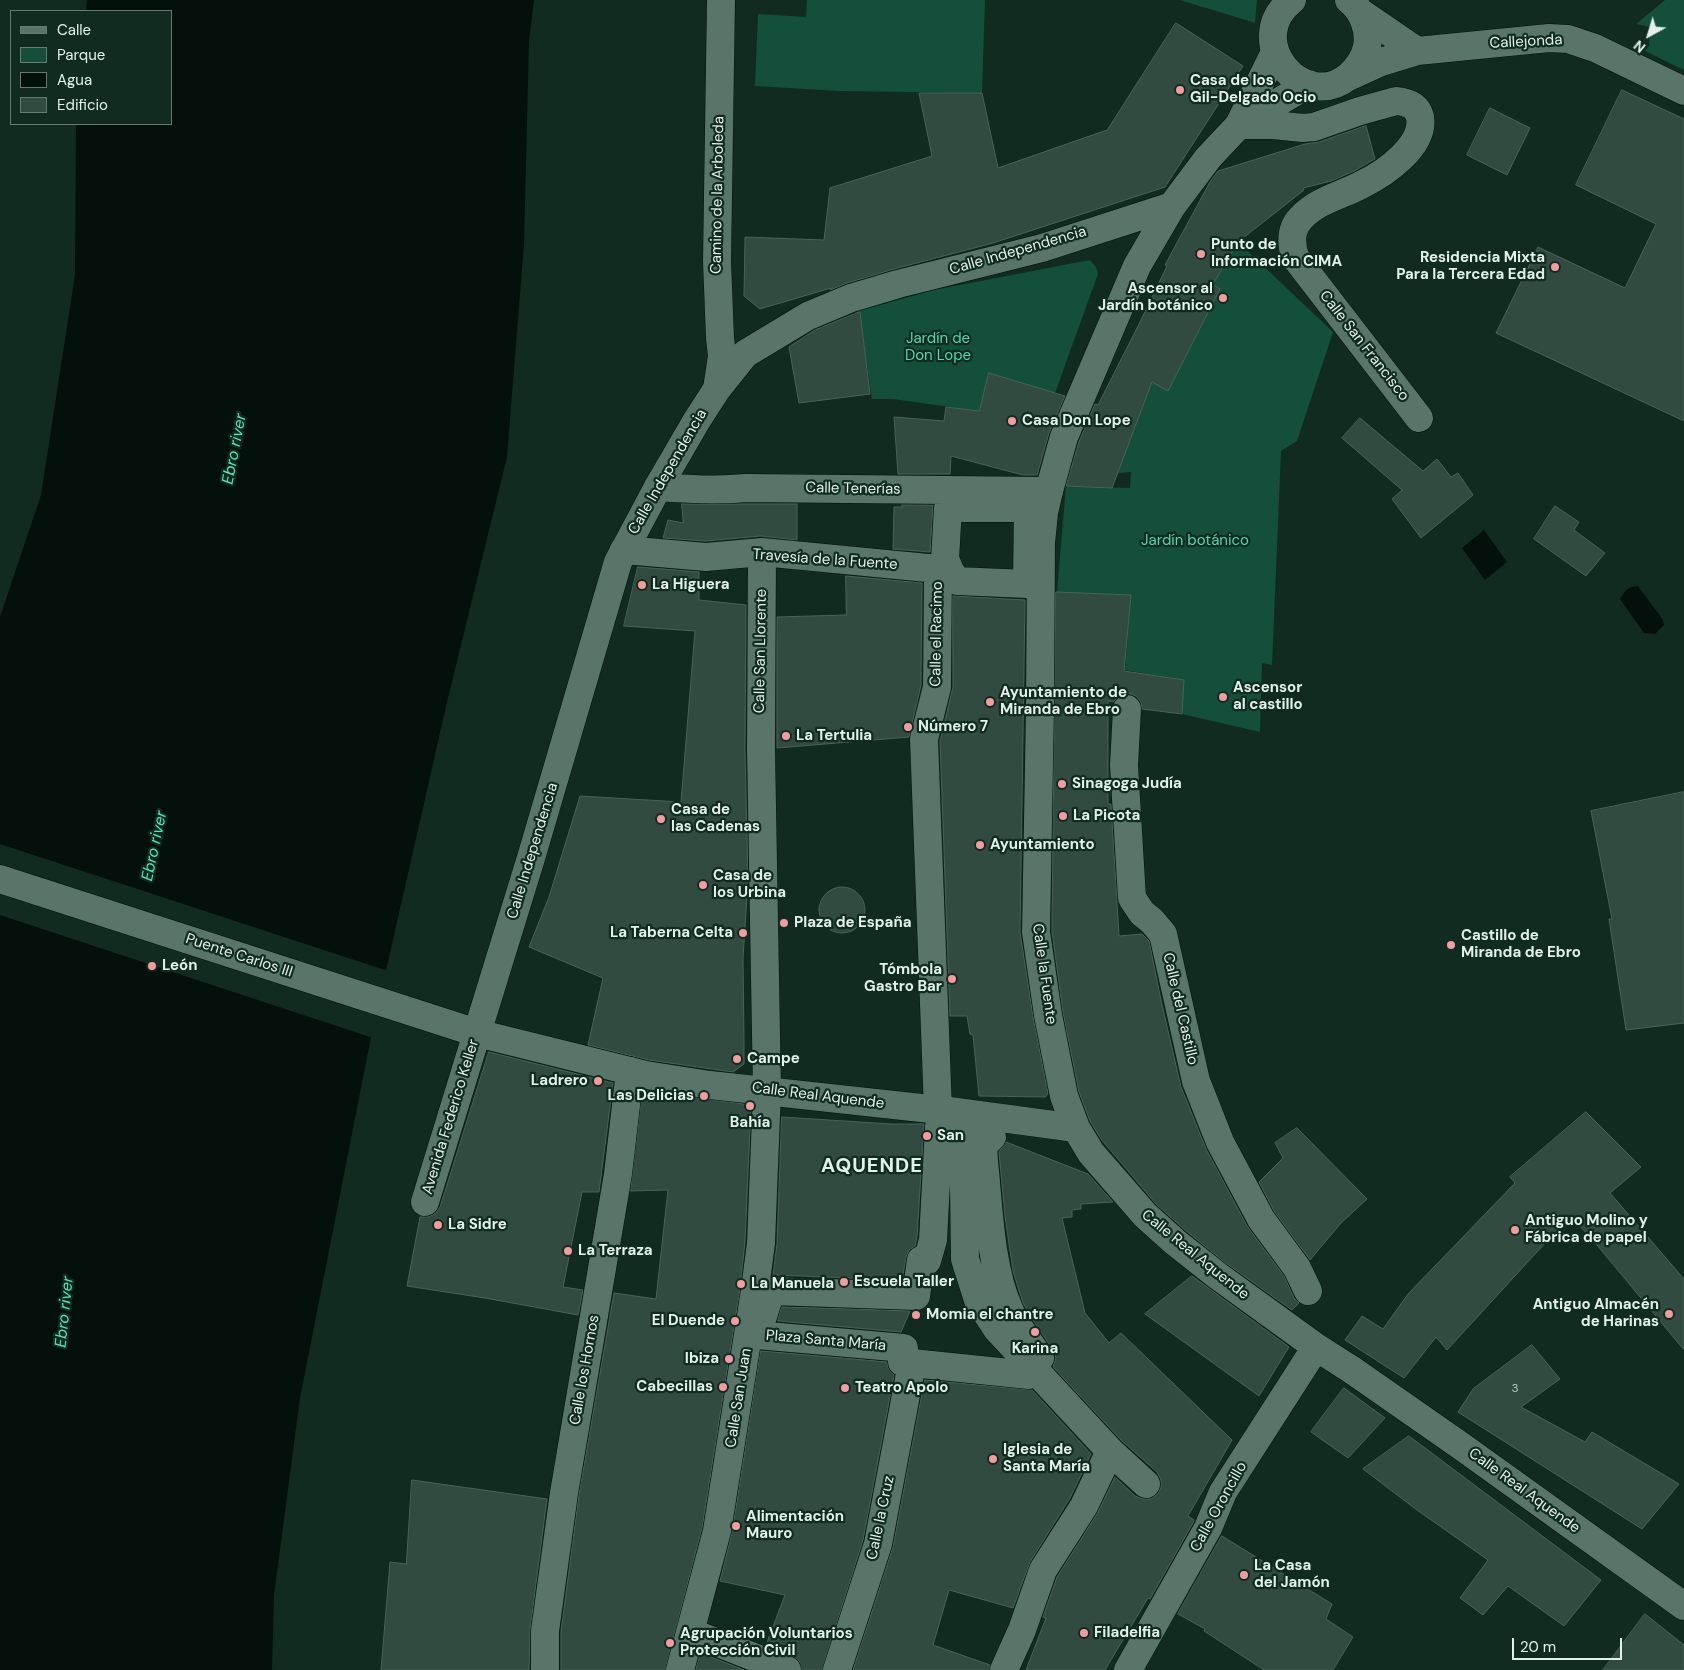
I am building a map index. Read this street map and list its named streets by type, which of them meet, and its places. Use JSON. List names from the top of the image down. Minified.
{"streets":{"street":["Callejonda","Camino de la Arboleda","Calle Independencia","Calle San Francisco","Calle Tenerías","Travesía de la Fuente","Calle el Racimo","Calle San Llorente","Puente Carlos III","Calle la Fuente","Calle del Castillo","Calle Real Aquende","Avenida Federico Keller","Plaza Santa María","Calle los Hornos","Calle San Juan","Calle Oroncillo","Calle la Cruz"]},"crossings":[["Camino de la Arboleda","Calle Independencia"],["Calle Independencia","Calle Tenerías"],["Calle Independencia","Travesía de la Fuente"],["Calle Independencia","Puente Carlos III"],["Calle Independencia","Calle Real Aquende"],["Calle Independencia","Avenida Federico Keller"],["Calle Tenerías","Calle el Racimo"],["Calle Tenerías","Calle la Fuente"],["Travesía de la Fuente","Calle el Racimo"],["Travesía de la Fuente","Calle San Llorente"],["Calle el Racimo","Calle la Fuente"],["Calle el Racimo","Calle Real Aquende"],["Calle el Racimo","Plaza Santa María"],["Calle San Llorente","Calle Real Aquende"],["Calle San Llorente","Calle San Juan"],["Puente Carlos III","Calle Real Aquende"],["Puente Carlos III","Avenida Federico Keller"],["Calle la Fuente","Calle Real Aquende"],["Calle Real Aquende","Avenida Federico Keller"],["Calle Real Aquende","Plaza Santa María"],["Calle Real Aquende","Calle los Hornos"],["Calle Real Aquende","Calle San Juan"],["Calle Real Aquende","Calle Oroncillo"],["Plaza Santa María","Calle la Cruz"]],"districts":["AQUENDE"],"water":["Ebro river"],"parks":["Jardín de Don Lope","Jardín botánico"],"places":["Casa de los Gil-Delgado Ocio","Punto de Información CIMA","Residencia Mixta Para la Tercera Edad","Ascensor al Jardín botánico","Casa Don Lope","La Higuera","Ascensor al castillo","Ayuntamiento de Miranda de Ebro","Número 7","La Tertulia","Sinagoga Judía","La Picota","Casa de las Cadenas","Ayuntamiento","Casa de los Urbina","Plaza de España","La Taberna Celta","Castillo de Miranda de Ebro","León","Tómbola Gastro Bar","Campe","Ladrero","Las Delicias","Bahía","San","La Sidre","Antiguo Molino y Fábrica de papel","La Terraza","Escuela Taller","La Manuela","Antiguo Almacén de Harinas","Momia el chantre","El Duende","Karina","Ibiza","Cabecillas","Teatro Apolo","Iglesia de Santa María","Alimentación Mauro","La Casa del Jamón","Filadelfia","Agrupación Voluntarios Protección Civil"],"house_numbers":["3"],"legend":["Calle","Parque","Agua","Edificio"],"scale_bar":"20 m","north":"bottom left"}
